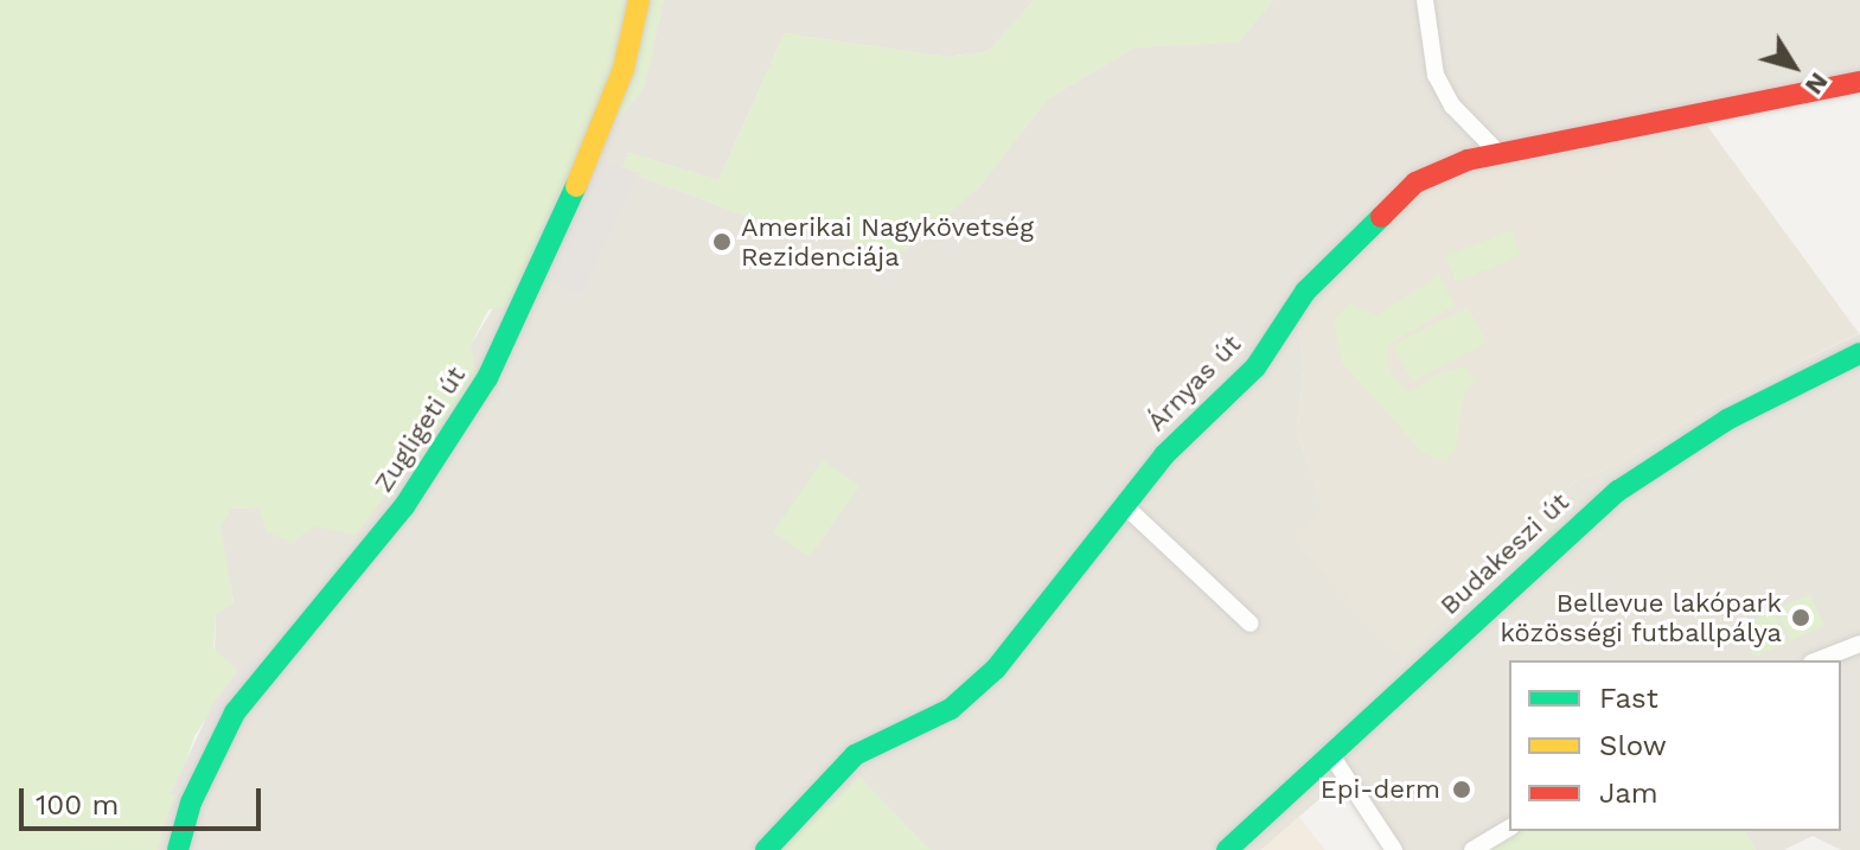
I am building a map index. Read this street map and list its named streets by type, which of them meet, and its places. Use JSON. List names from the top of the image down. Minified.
{"streets":{"street":["Árnyas út","Zugligeti út","Budakeszi út"]},"places":["Amerikai Nagykövetség Rezidenciája","Bellevue lakópark közösségi futballpálya","Epi-derm"],"legend":["Fast","Slow","Jam"],"scale_bar":"100 m","north":"bottom right"}
